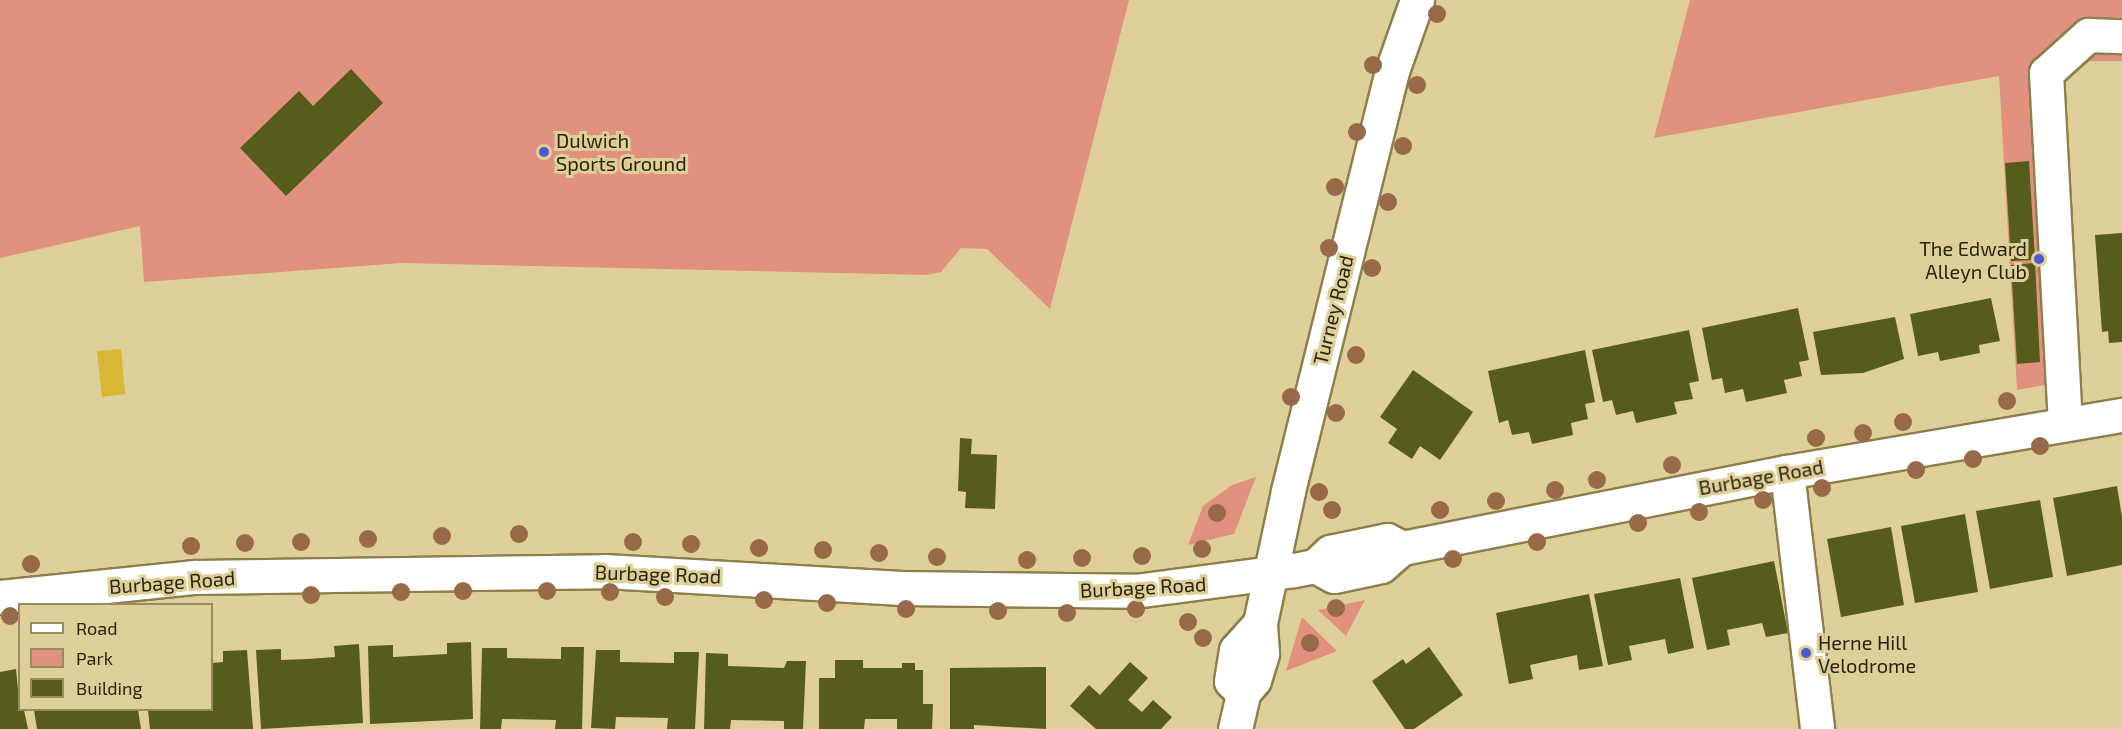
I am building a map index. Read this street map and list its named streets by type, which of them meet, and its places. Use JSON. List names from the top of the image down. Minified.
{"streets":{"street":["Turney Road","Burbage Road"]},"crossings":[["Turney Road","Burbage Road"]],"places":["Dulwich Sports Ground","The Edward Alleyn Club","Herne Hill Velodrome"],"legend":["Road","Park","Building"]}
